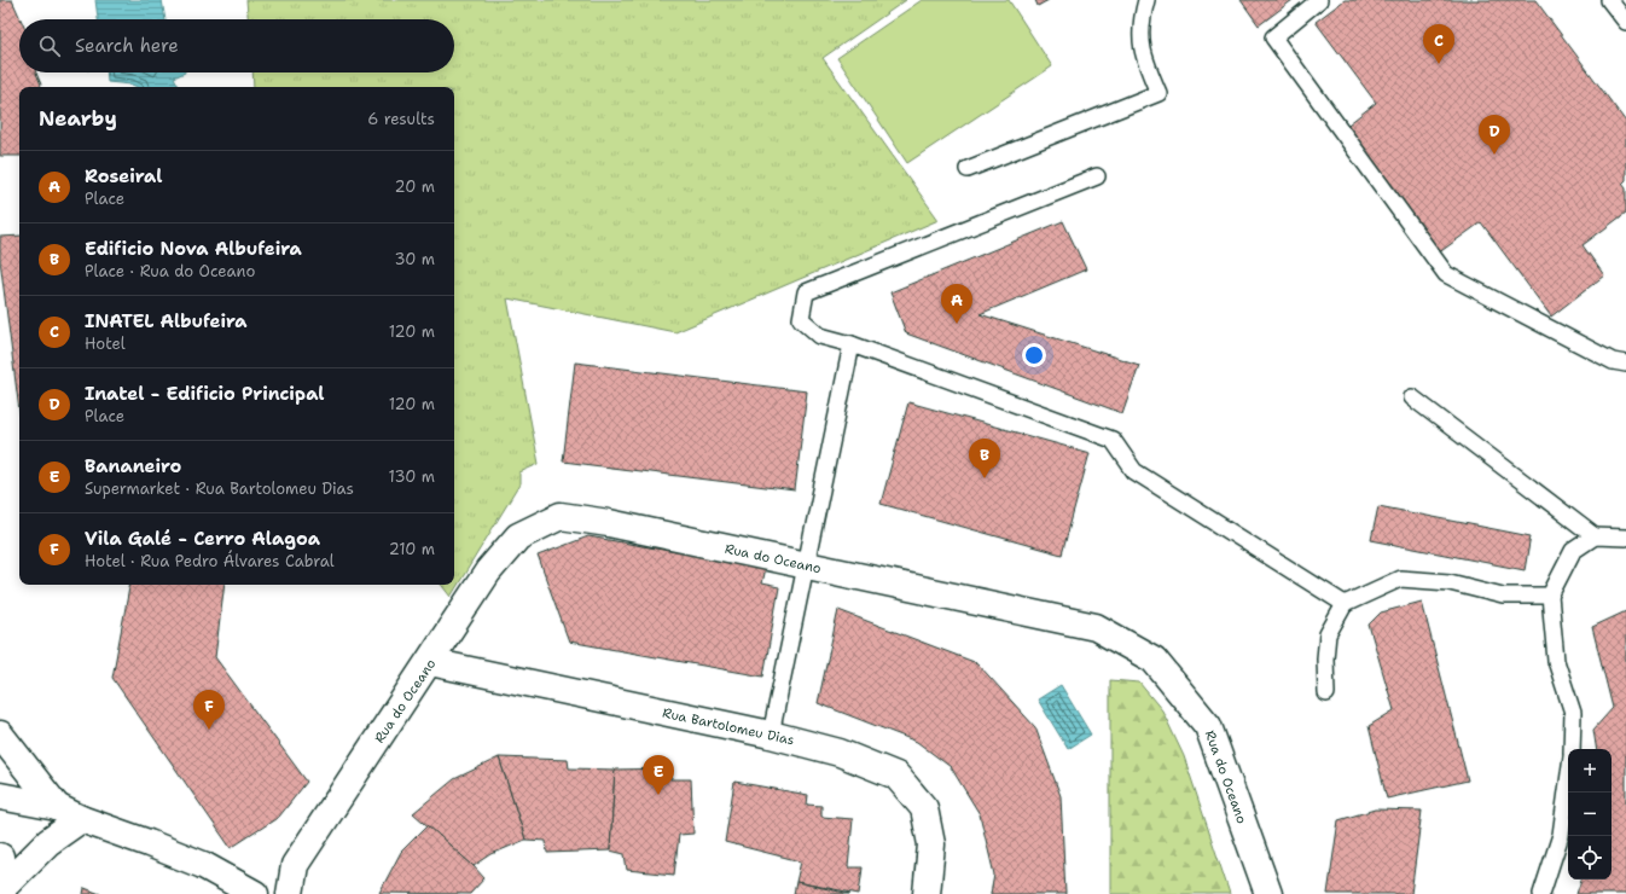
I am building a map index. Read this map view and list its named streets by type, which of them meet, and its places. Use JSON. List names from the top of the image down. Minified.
{"streets":{"street":["Rua do Oceano","Rua Bartolomeu Dias"]},"crossings":[["Rua do Oceano","Rua Bartolomeu Dias"]],"page":{"search":"Search here","pins":["C","D","A","B","F","E"],"heading":["Nearby","6 results"],"list":[{"mark":"A","name":"Roseiral","note":"Place","value":"20 m"},{"mark":"B","name":"Edificio Nova Albufeira","note":"Place · Rua do Oceano","value":"30 m"},{"mark":"C","name":"INATEL Albufeira","note":"Hotel","value":"120 m"},{"mark":"D","name":"Inatel - Edificio Principal","note":"Place","value":"120 m"},{"mark":"E","name":"Bananeiro","note":"Supermarket · Rua Bartolomeu Dias","value":"130 m"},{"mark":"F","name":"Vila Galé - Cerro Alagoa","note":"Hotel · Rua Pedro Álvares Cabral","value":"210 m"}],"map_buttons":["+","−"]}}
